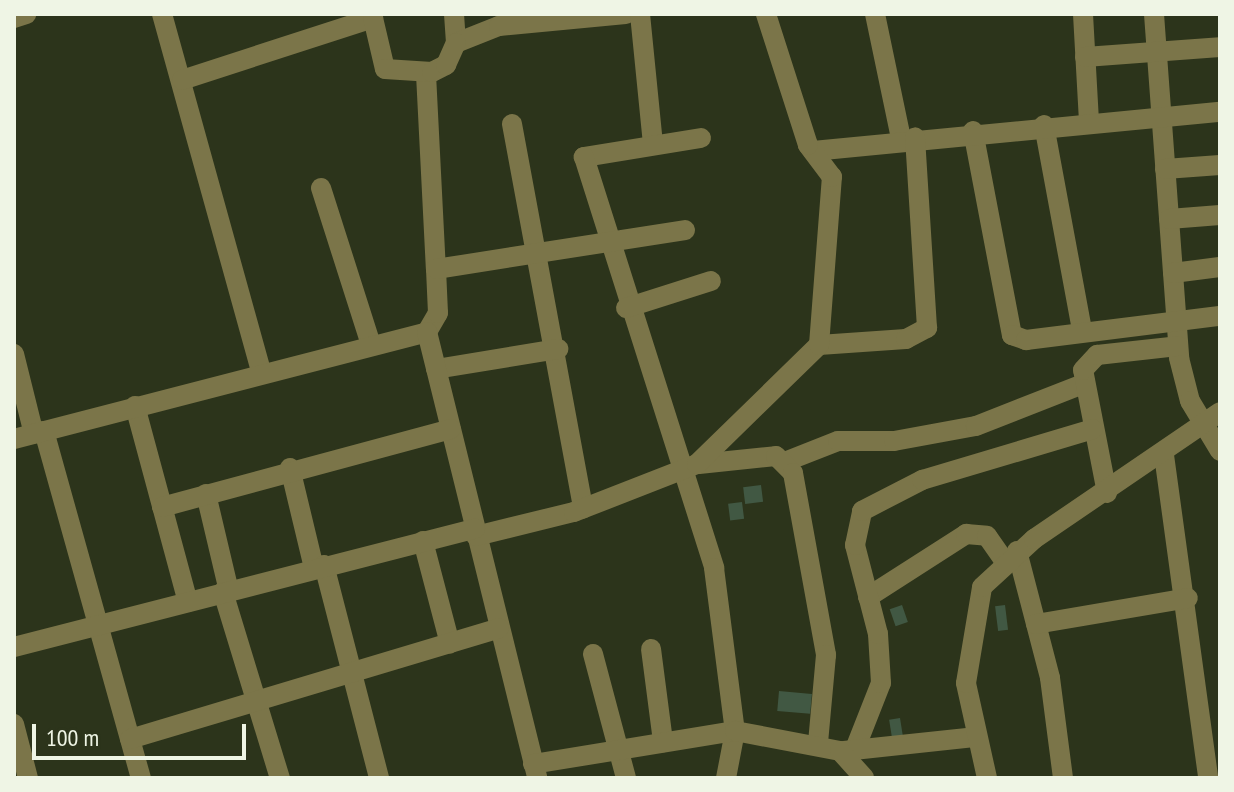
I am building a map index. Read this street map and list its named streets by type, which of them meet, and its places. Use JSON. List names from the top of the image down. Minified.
{"scale_bar":"100 m"}
